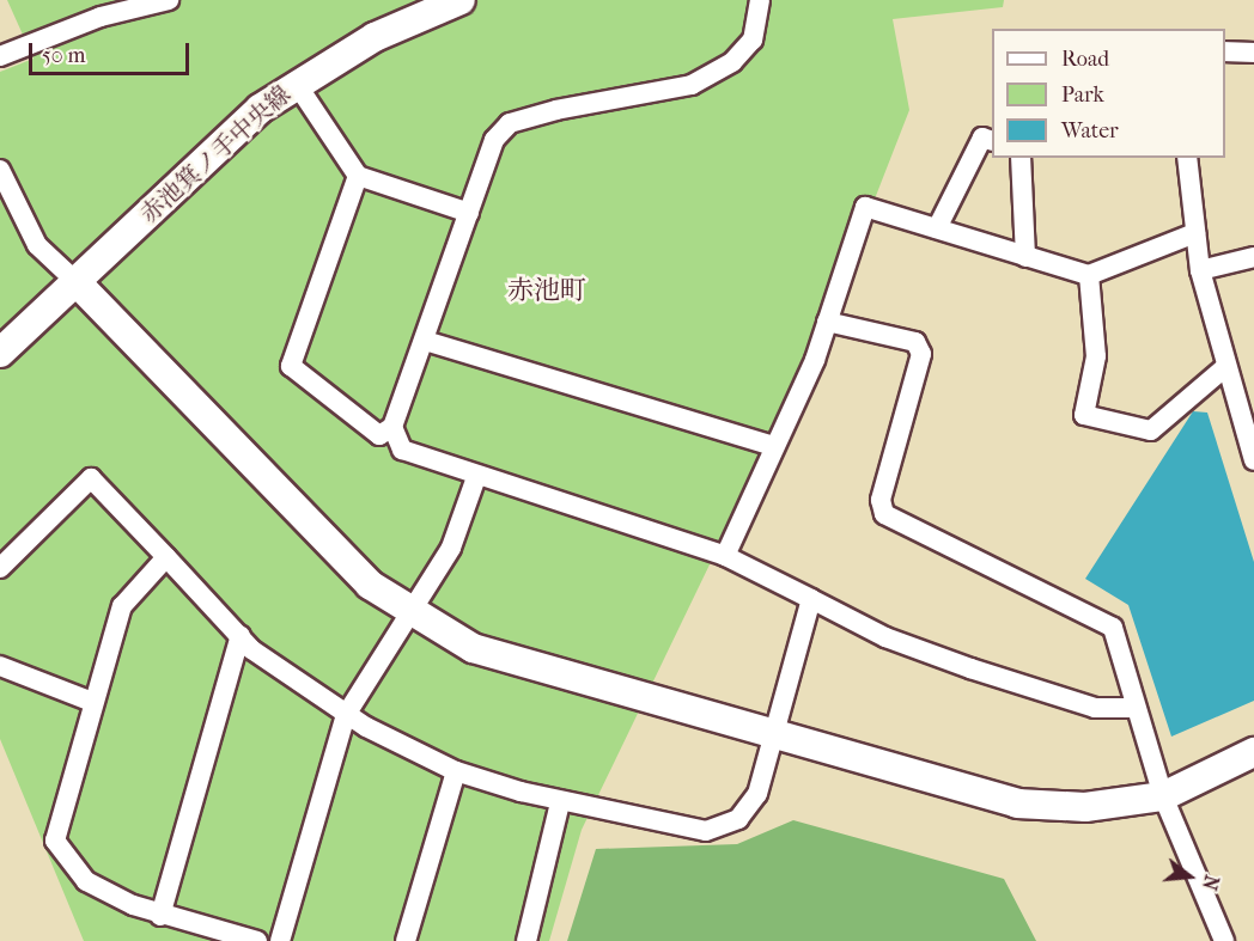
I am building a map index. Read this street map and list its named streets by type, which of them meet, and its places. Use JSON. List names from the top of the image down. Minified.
{"streets":{"street":["赤池箕ノ手中央線"]},"districts":["赤池町"],"legend":["Road","Park","Water"],"scale_bar":"50 m","north":"right"}
